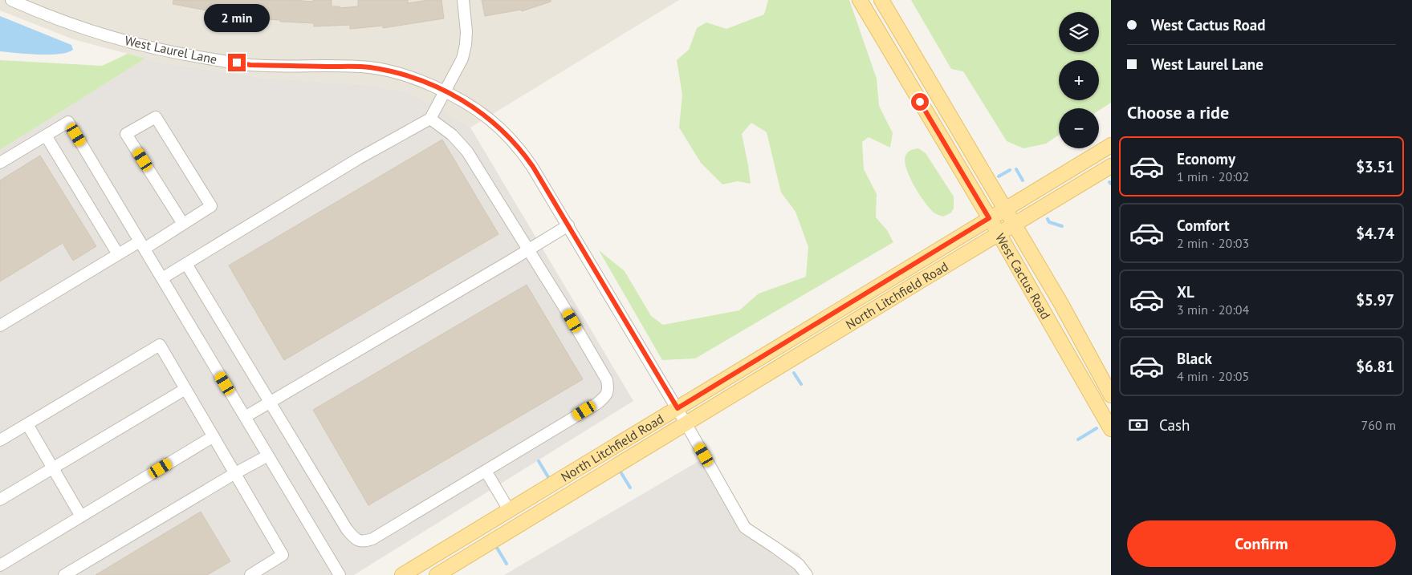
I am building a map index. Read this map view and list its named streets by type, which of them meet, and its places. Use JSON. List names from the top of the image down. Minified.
{"streets":{"main road":["West Cactus Road","North Litchfield Road"],"street":["West Laurel Lane"]},"crossings":[["West Laurel Lane","North Litchfield Road"],["West Cactus Road","North Litchfield Road"]],"page":{"banner":["West Cactus Road","West Laurel Lane"],"bubble":"2 min","map_buttons":["+","−"],"heading":"Choose a ride","list":[{"name":"Economy","note":"1 min · 20:02","value":"$3.51"},{"name":"Comfort","note":"2 min · 20:03","value":"$4.74"},{"name":"XL","note":"3 min · 20:04","value":"$5.97"},{"name":"Black","note":"4 min · 20:05","value":"$6.81"}],"pay":["Cash","760 m"],"buttons":"Confirm"}}
